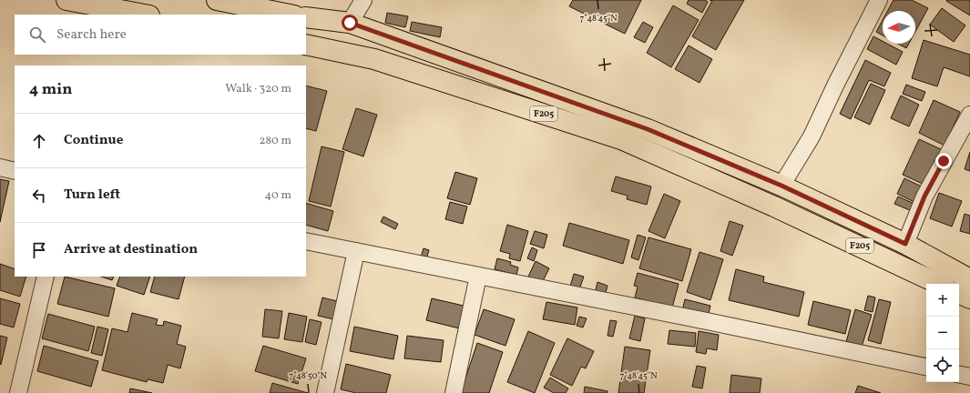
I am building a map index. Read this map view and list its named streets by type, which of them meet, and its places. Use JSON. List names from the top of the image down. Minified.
{"streets":{"main road":["F205"]},"north":"left","page":{"search":"Search here","heading":["4 min","Walk · 320 m"],"list":[["Continue","280 m"],["Turn left","40 m"],"Arrive at destination"],"map_buttons":["+","−"]},"coordinates":["7°48'45\"N","7°48'50\"N"]}
